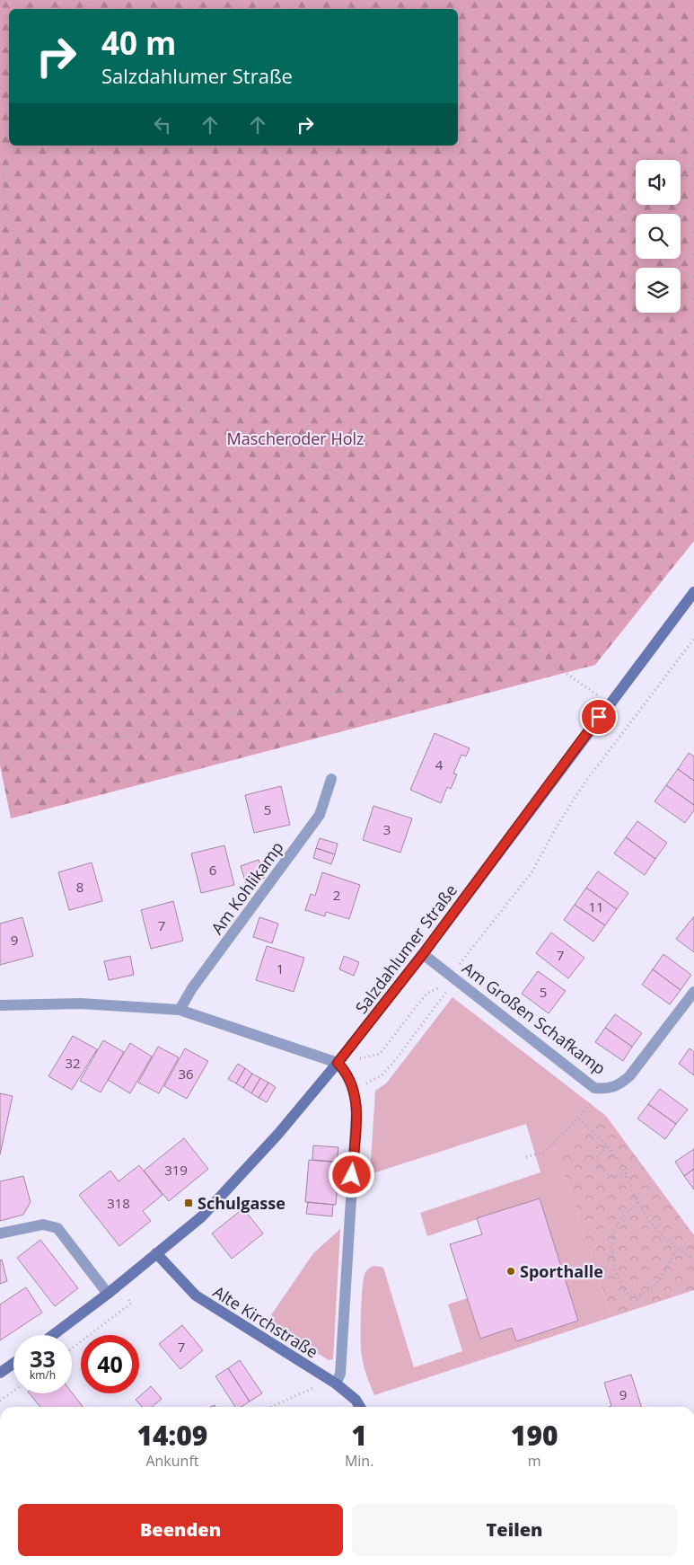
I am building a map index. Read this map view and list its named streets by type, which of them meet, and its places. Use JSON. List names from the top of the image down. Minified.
{"streets":{"main road":["Salzdahlumer Straße","Alte Kirchstraße"],"street":["Am Kohlikamp","Am Großen Schafkamp"]},"crossings":[["Salzdahlumer Straße","Am Großen Schafkamp"],["Salzdahlumer Straße","Alte Kirchstraße"]],"parks":["Mascheroder Holz"],"places":{"transit":["Schulgasse"],"other":["Sporthalle"]},"house_numbers":["4","5","3","6","8","2","11","7","9","7","1","5","32","36","319","318","7","9"],"page":{"turn":["40 m","Salzdahlumer Straße"],"speed":"33 km/h","limit":"40","eta":["14:09","Ankunft","1","Min.","190","m"],"buttons":["Beenden","Teilen"]}}
